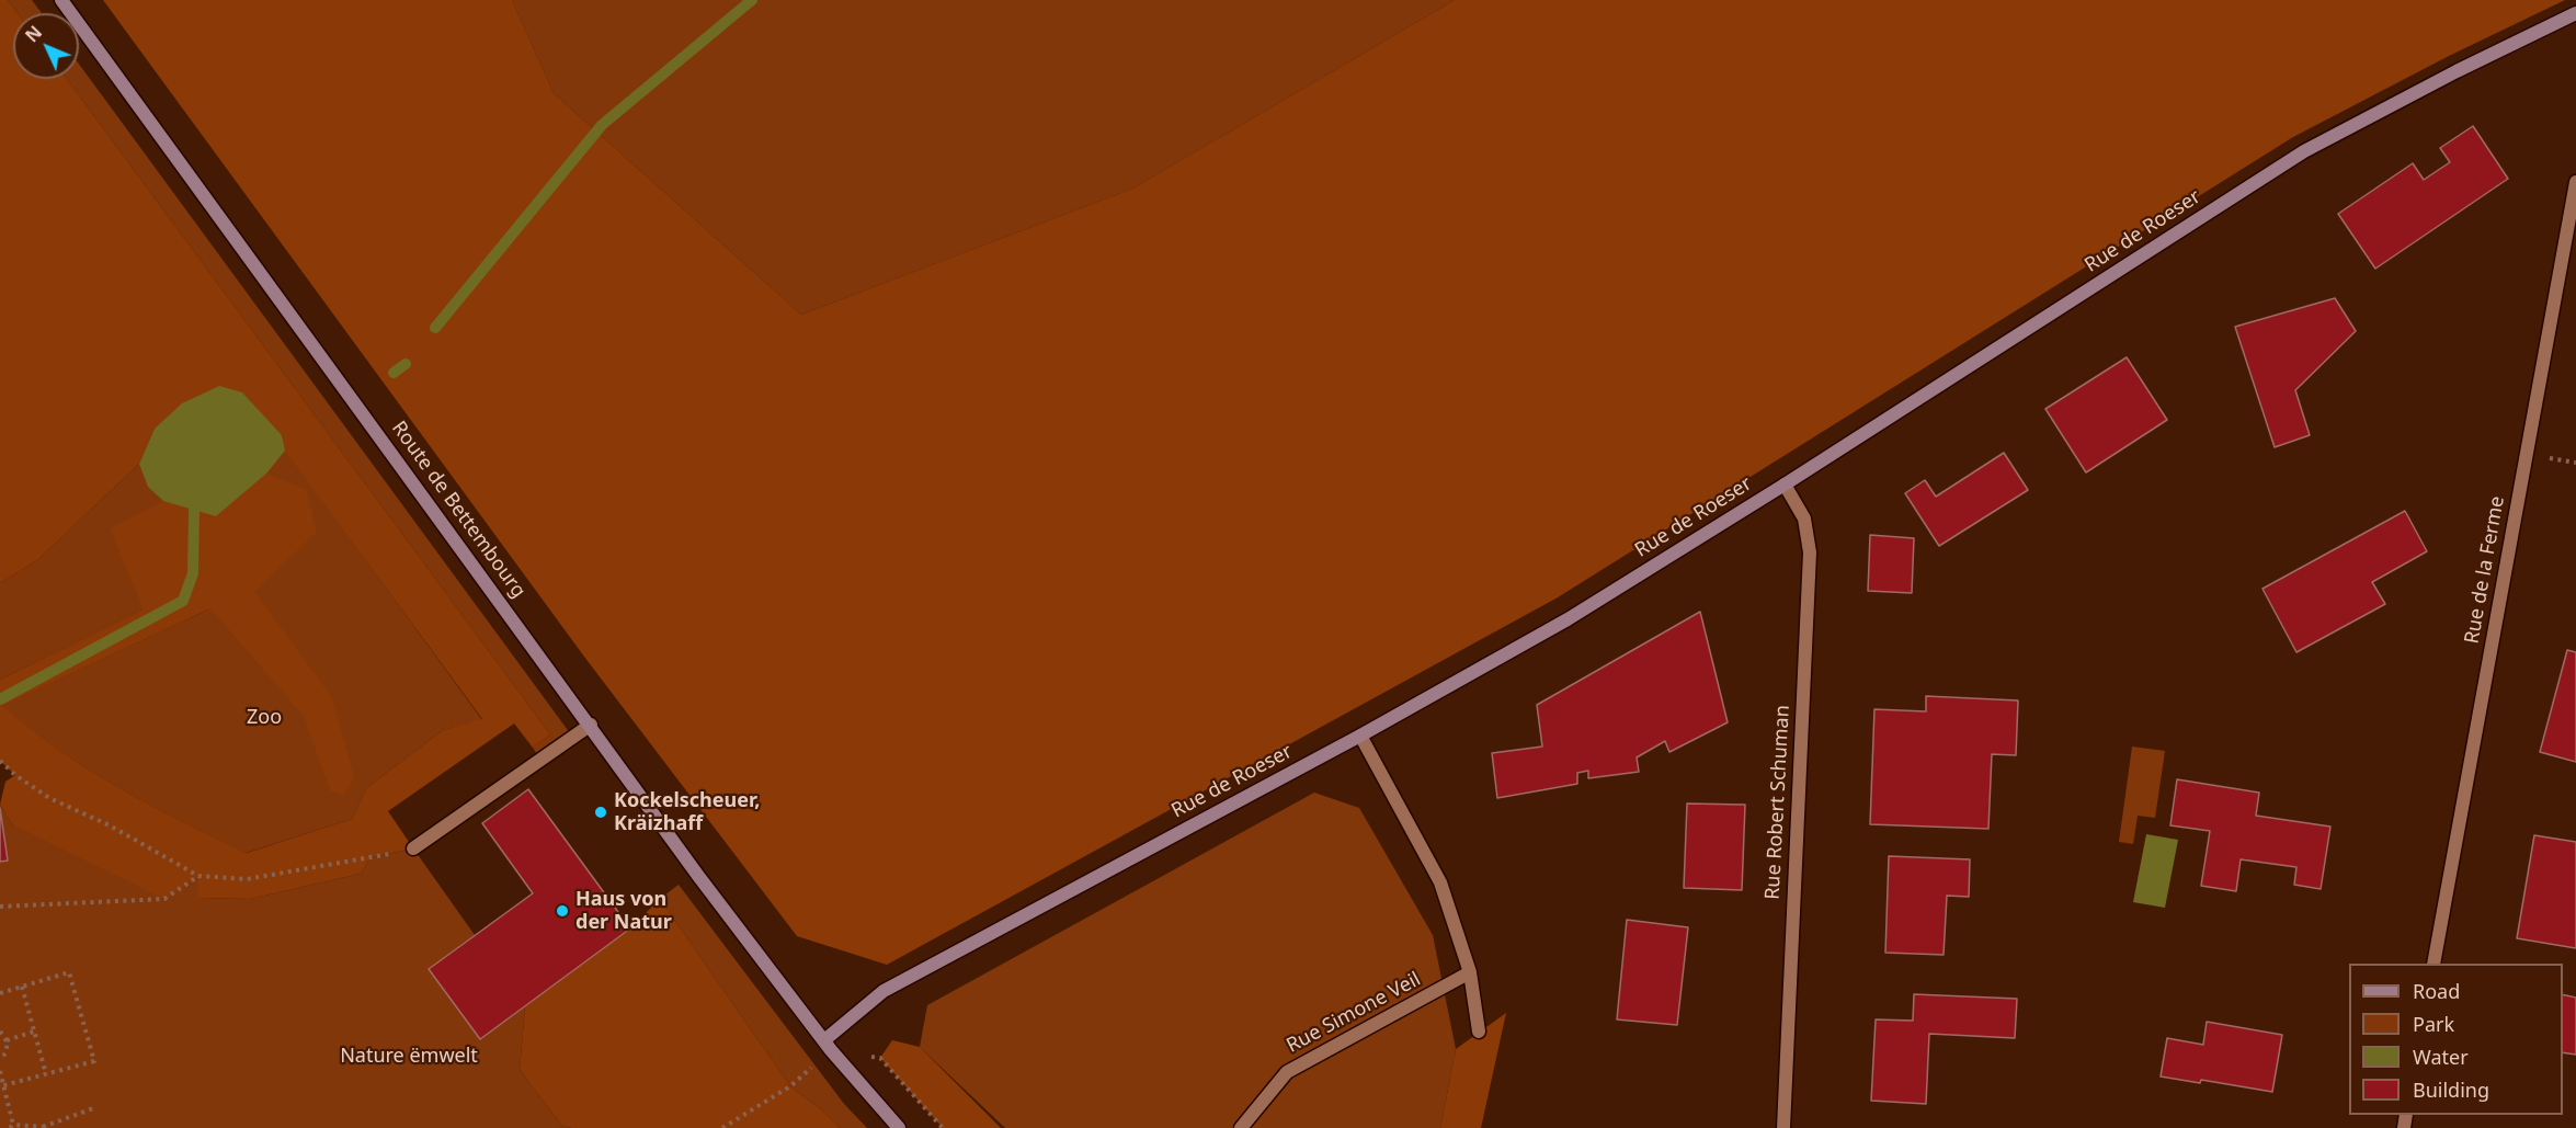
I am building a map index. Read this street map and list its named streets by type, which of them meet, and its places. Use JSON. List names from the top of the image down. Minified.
{"streets":{"main road":["Rue de Roeser","Route de Bettembourg"],"street":["Rue de la Ferme","Rue Robert Schuman","Rue Simone Veil"]},"crossings":[["Rue de Roeser","Route de Bettembourg"],["Rue de Roeser","Rue Robert Schuman"]],"parks":["Zoo","Nature ëmwelt"],"places":["Kockelscheuer, Kräizhaff","Haus von der Natur"],"legend":["Road","Park","Water","Building"],"north":"top left"}
